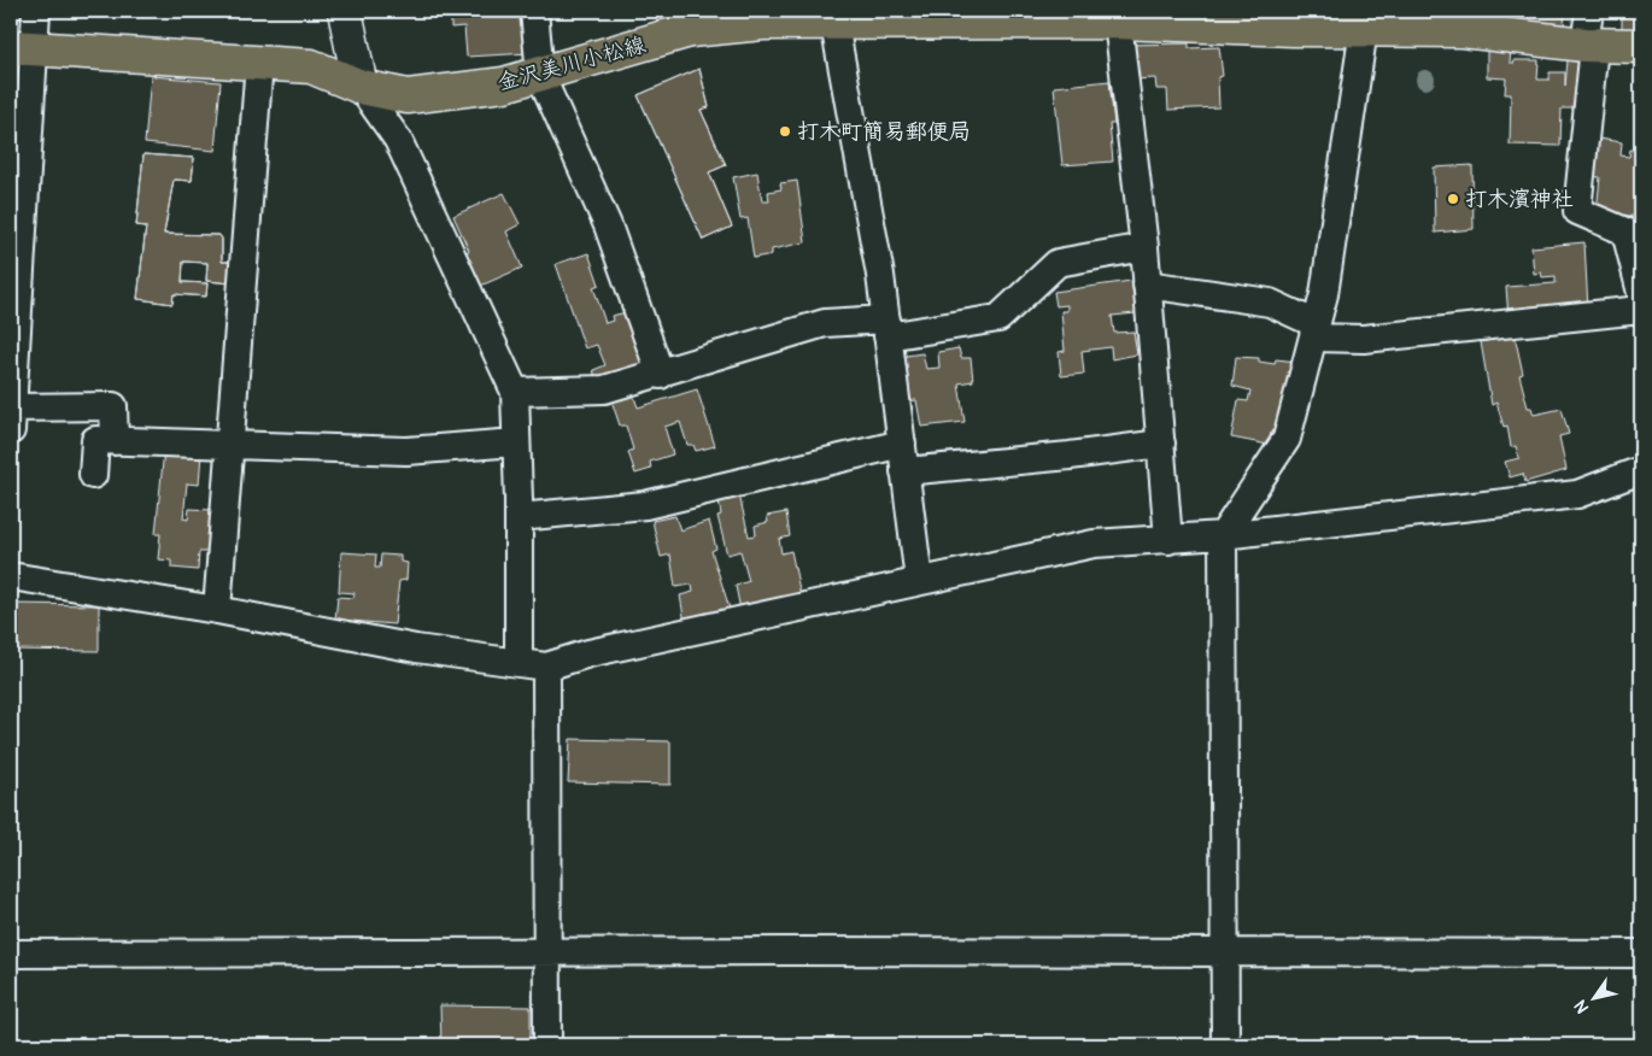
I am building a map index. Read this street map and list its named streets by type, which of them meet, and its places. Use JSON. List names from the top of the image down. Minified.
{"streets":{"main road":["金沢美川小松線"]},"places":["打木町簡易郵便局","打木濱神社"],"north":"bottom left"}
